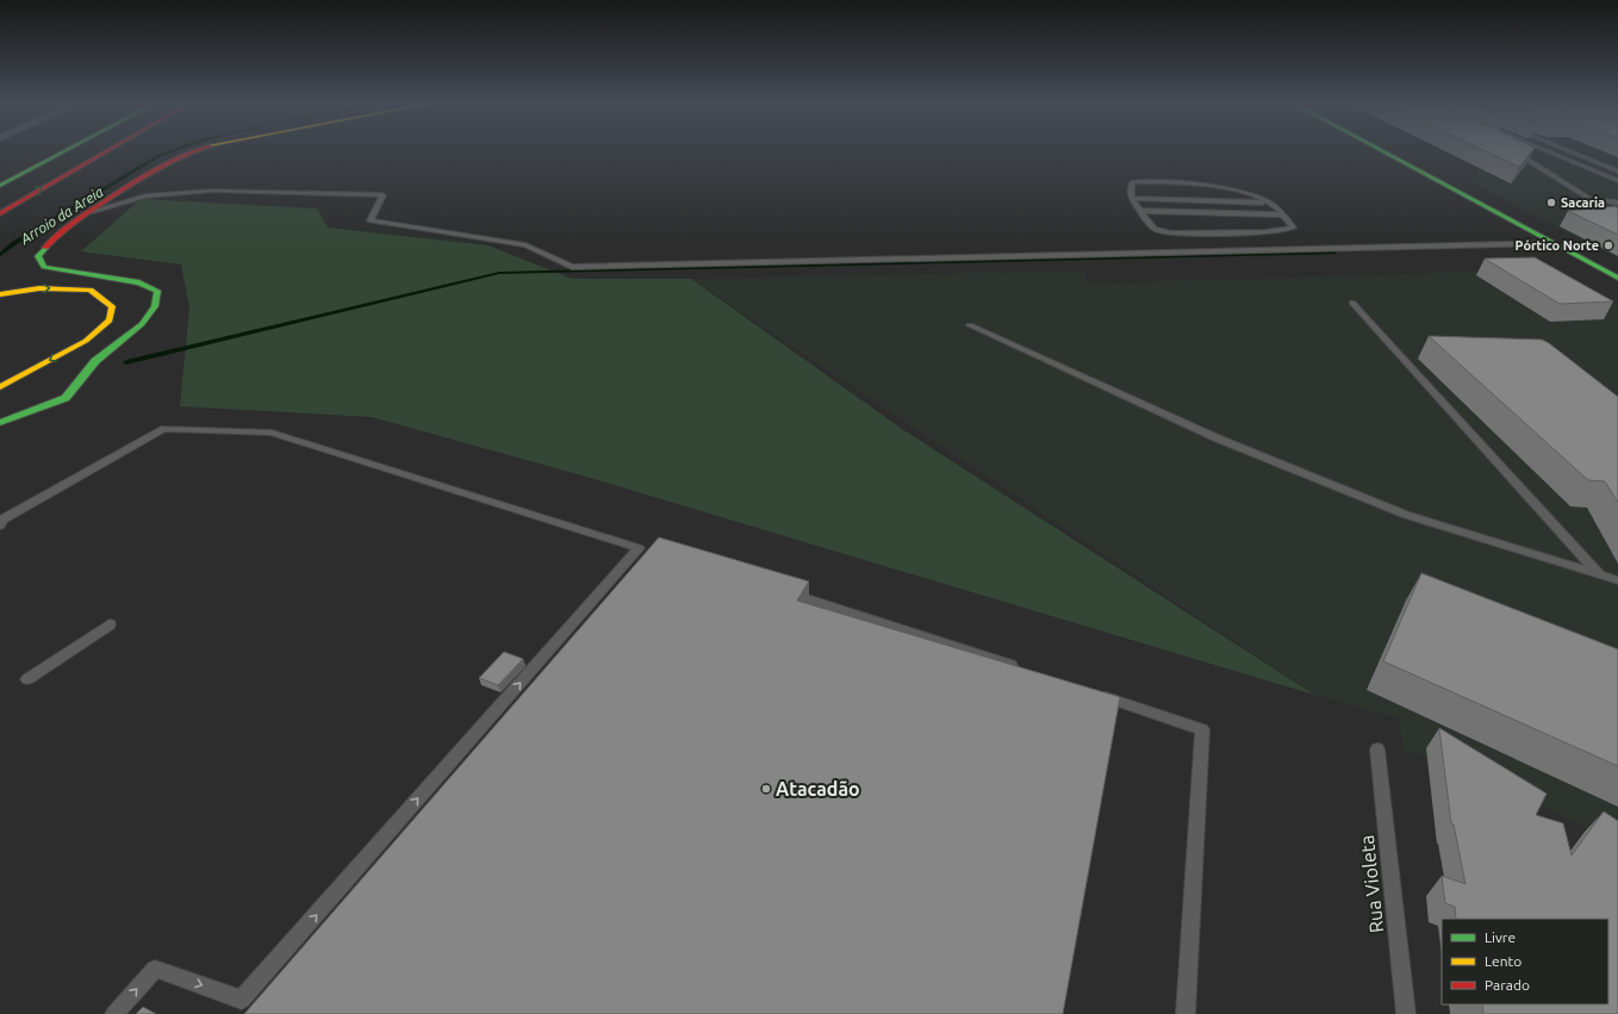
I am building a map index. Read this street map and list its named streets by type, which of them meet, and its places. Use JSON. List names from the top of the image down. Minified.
{"streets":{"lane":["Rua Violeta"]},"water":["Arroio da Areia"],"places":["Sacaria","Pórtico Norte","Atacadão"],"legend":["Livre","Lento","Parado"]}
